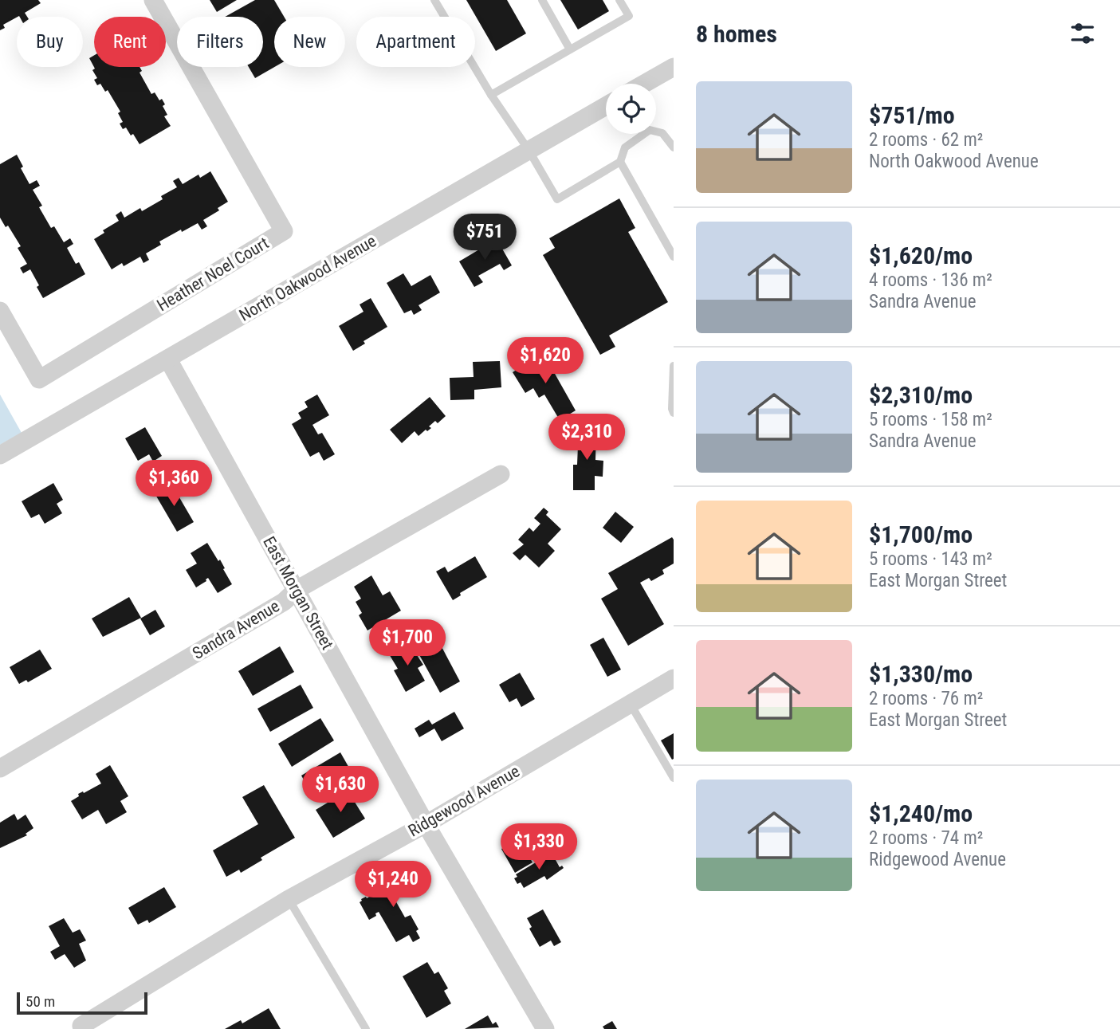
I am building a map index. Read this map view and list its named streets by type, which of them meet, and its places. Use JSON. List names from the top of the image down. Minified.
{"streets":{"street":["Heather Noel Court","North Oakwood Avenue","East Morgan Street","Sandra Avenue","Ridgewood Avenue"]},"crossings":[["North Oakwood Avenue","East Morgan Street"],["East Morgan Street","Sandra Avenue"],["East Morgan Street","Ridgewood Avenue"]],"scale_bar":"50 m","page":{"heading":"8 homes","chip":["Buy","Rent","Filters","New","Apartment"],"list":[{"name":"$751/mo","note":"2 rooms · 62 m² · North Oakwood Avenue"},{"name":"$1,620/mo","note":"4 rooms · 136 m² · Sandra Avenue"},{"name":"$2,310/mo","note":"5 rooms · 158 m² · Sandra Avenue"},{"name":"$1,700/mo","note":"5 rooms · 143 m² · East Morgan Street"},{"name":"$1,330/mo","note":"2 rooms · 76 m² · East Morgan Street"},{"name":"$1,240/mo","note":"2 rooms · 74 m² · Ridgewood Avenue"}],"price":["$751","$1,620","$2,310","$1,360","$1,700","$1,630","$1,330","$1,240"],"scale":"50 m"}}
